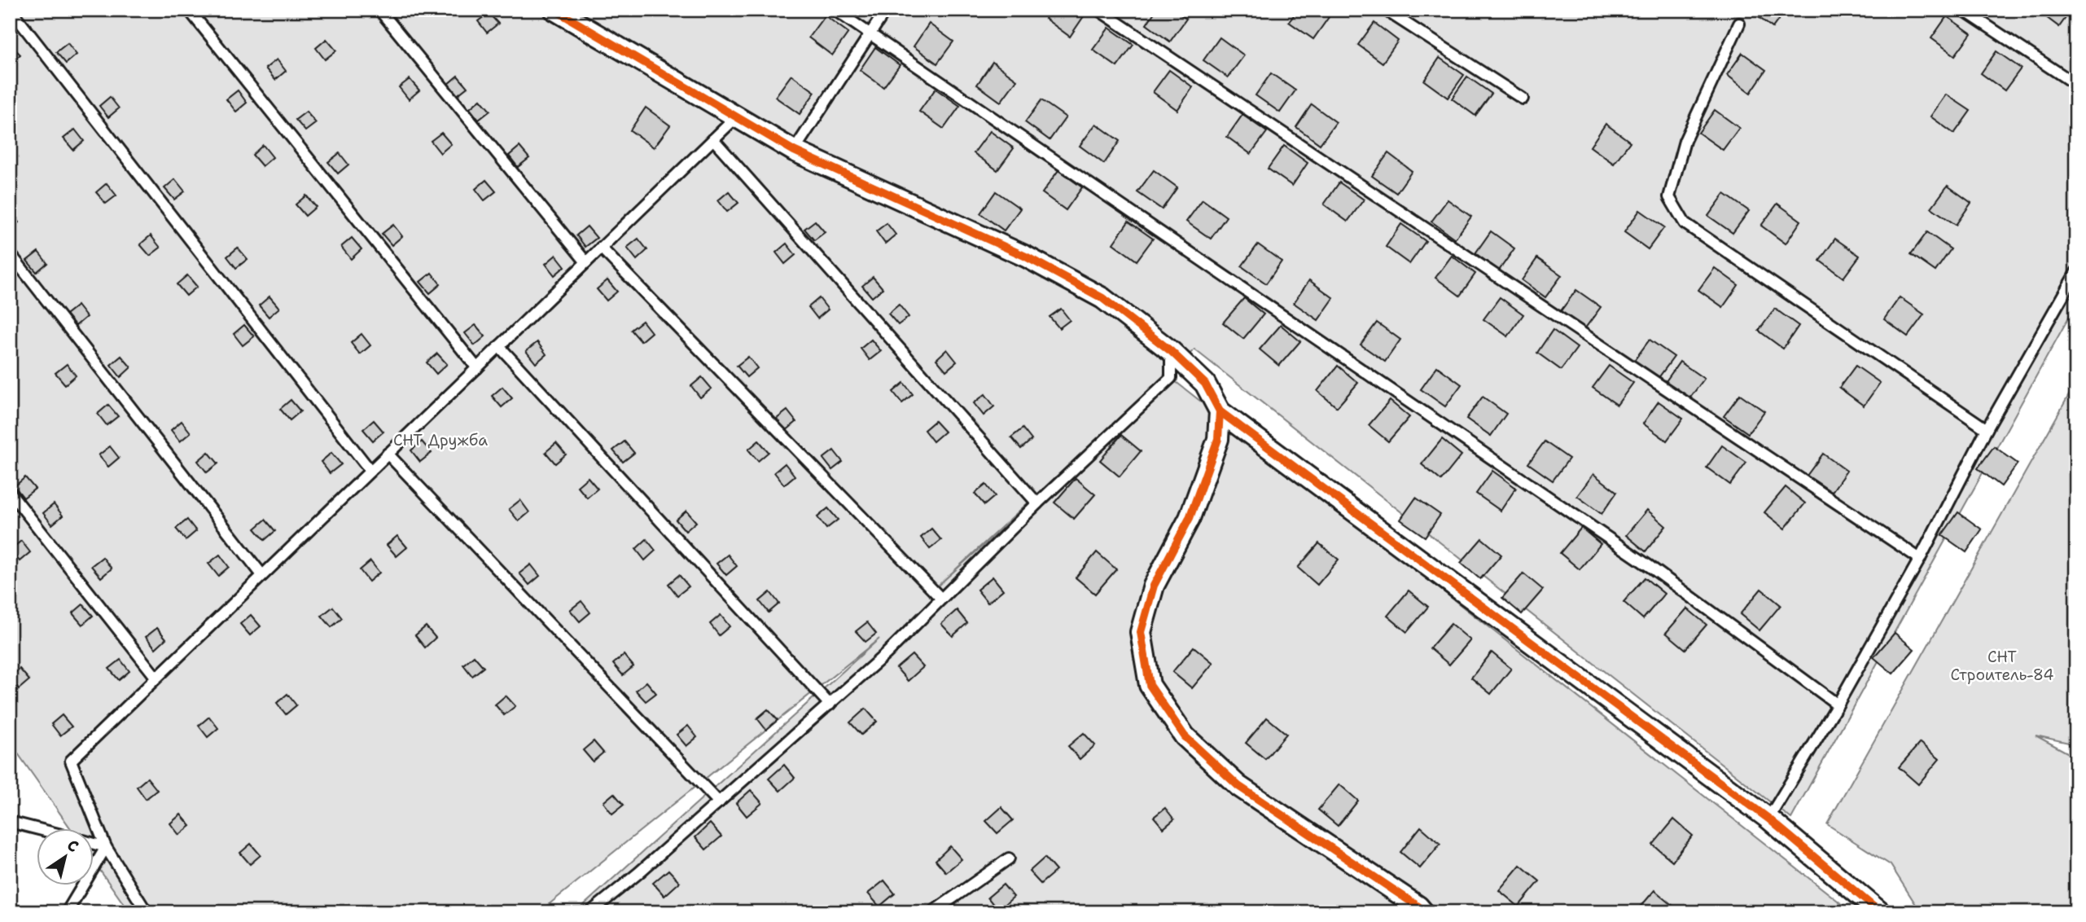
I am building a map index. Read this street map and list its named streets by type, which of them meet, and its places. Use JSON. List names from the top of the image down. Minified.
{"parks":["СНТ Дружба","СНТ Строитель-84"],"north":"top right"}
